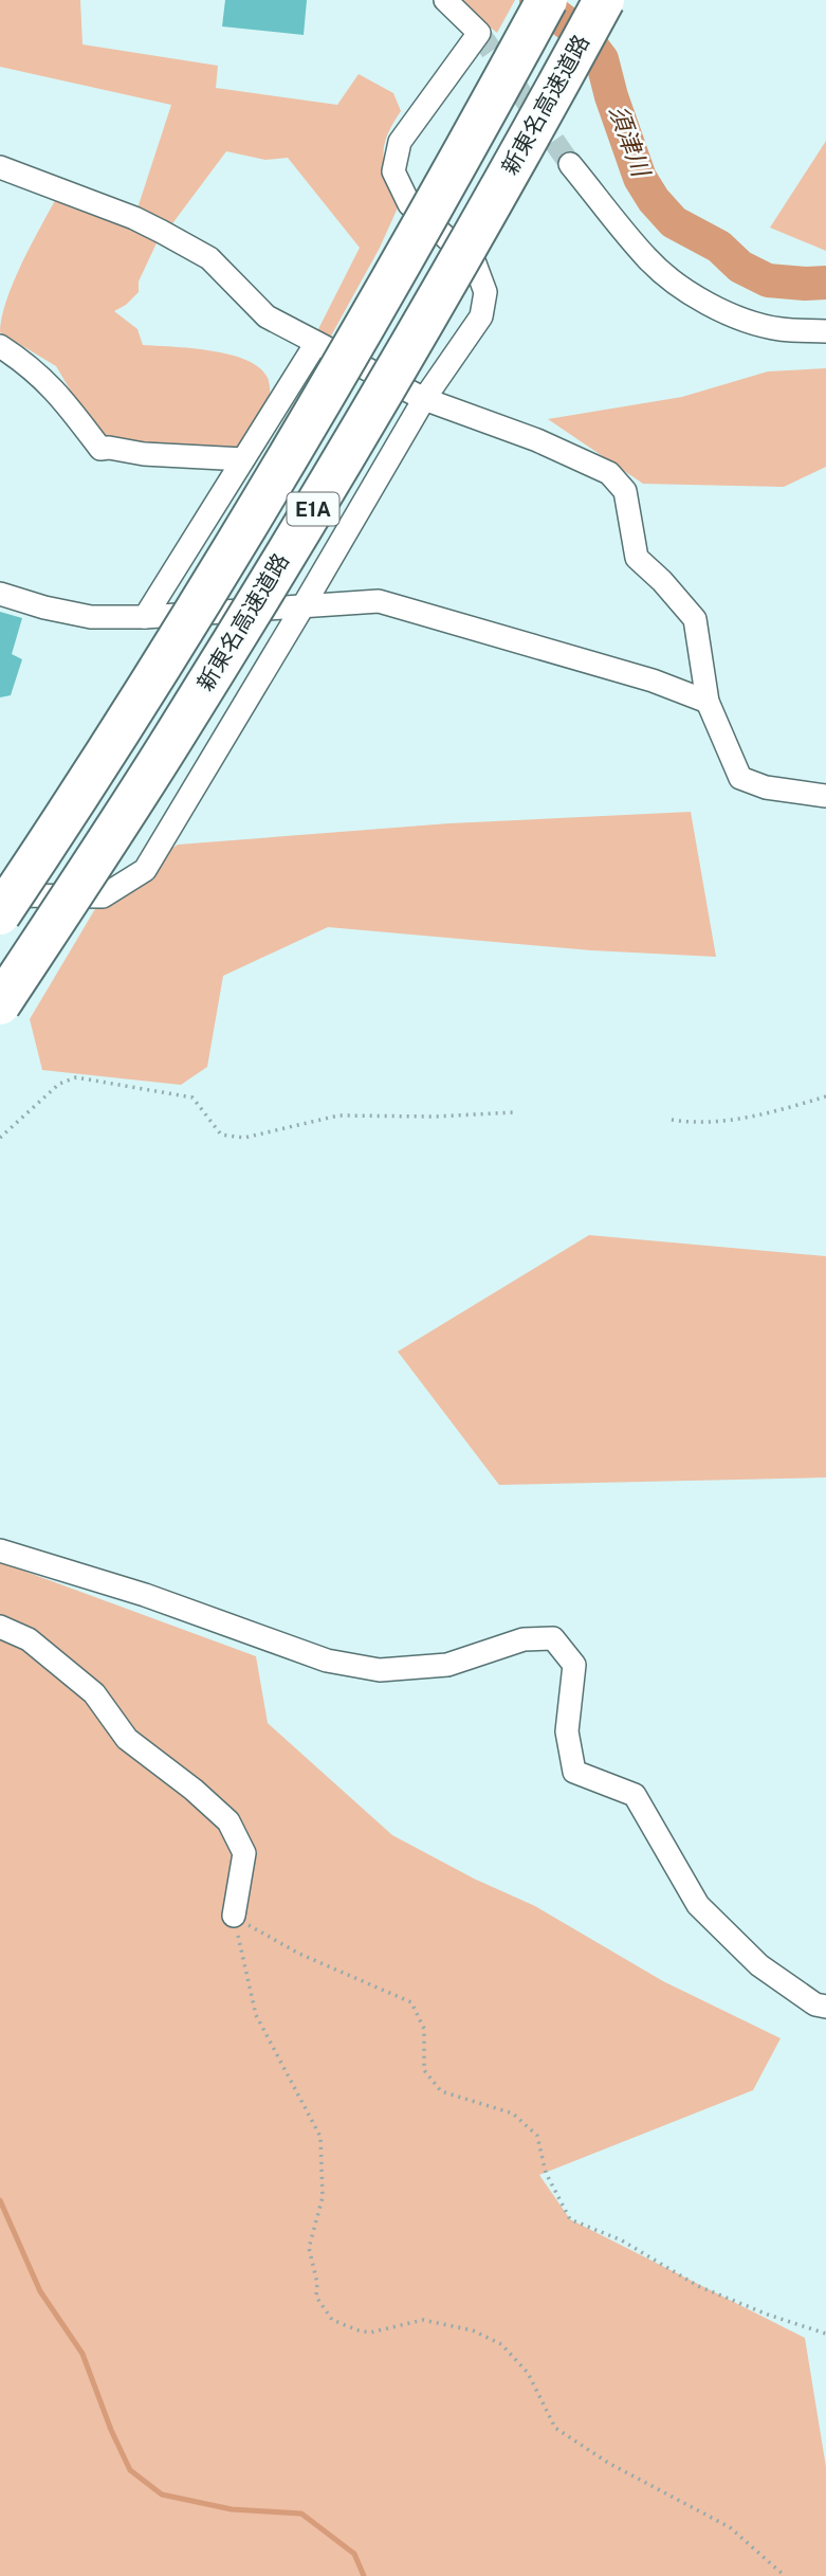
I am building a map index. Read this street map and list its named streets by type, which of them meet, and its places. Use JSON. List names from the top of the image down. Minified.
{"streets":{"highway":["新東名高速道路","E1A"]},"water":["須津川"]}
